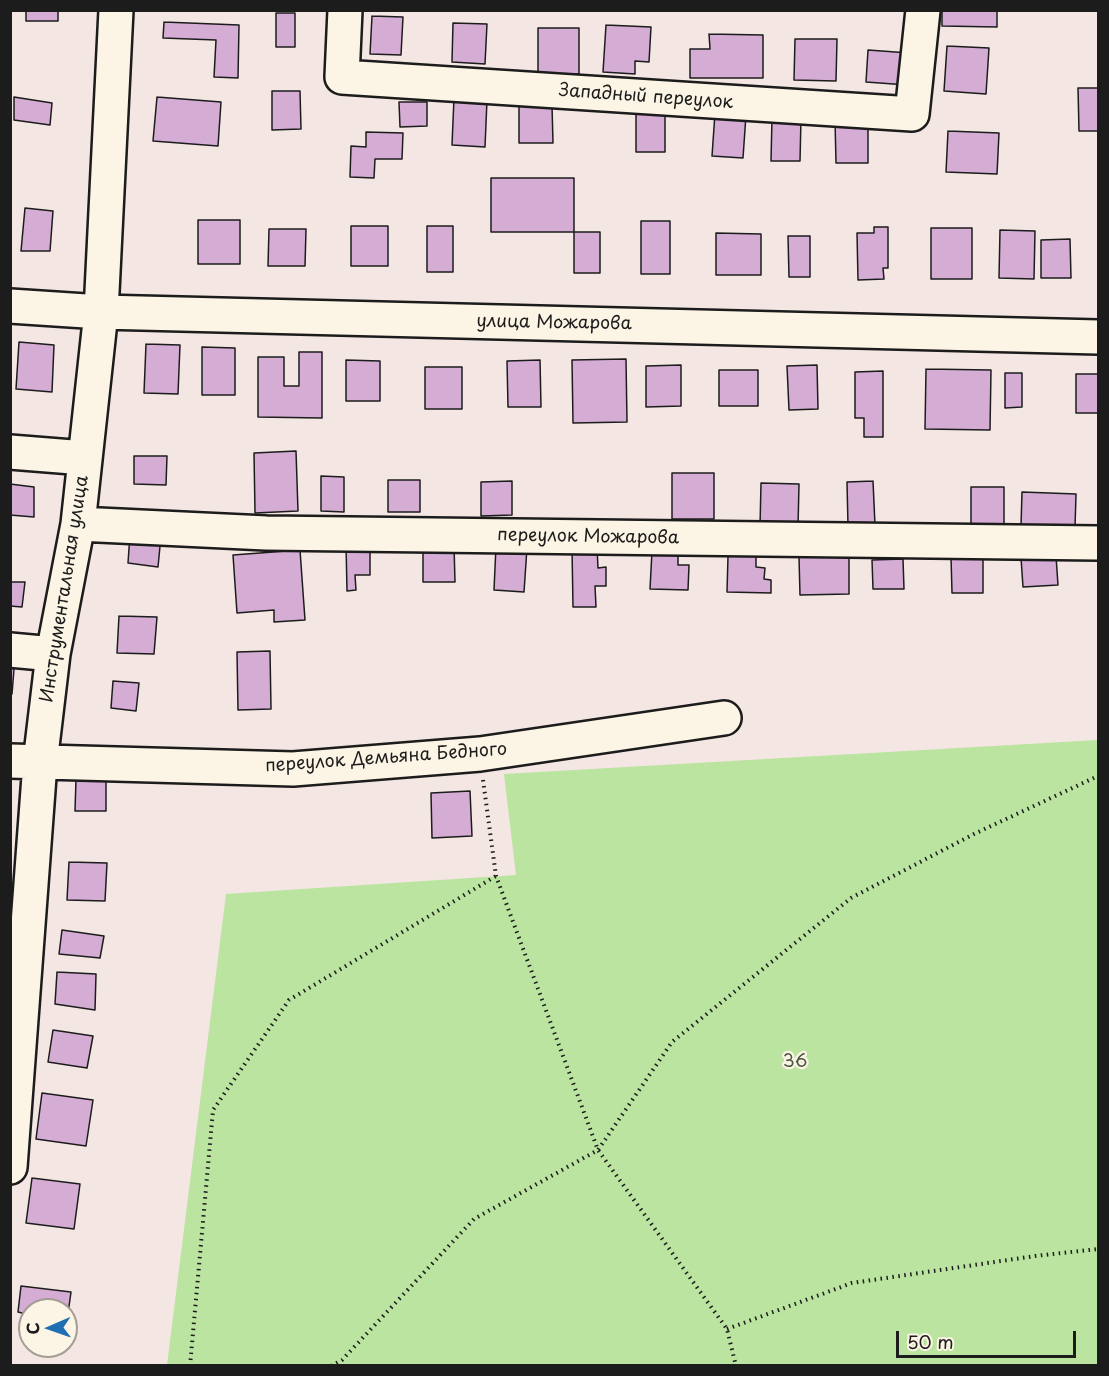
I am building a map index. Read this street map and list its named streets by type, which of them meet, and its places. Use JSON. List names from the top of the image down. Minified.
{"streets":{"street":["Западный переулок","улица Можарова","переулок Можарова","Инструментальная улица","переулок Демьяна Бедного"]},"crossings":[["улица Можарова","Инструментальная улица"],["переулок Можарова","Инструментальная улица"],["Инструментальная улица","переулок Демьяна Бедного"]],"parks":["36"],"scale_bar":"50 m","north":"left"}
